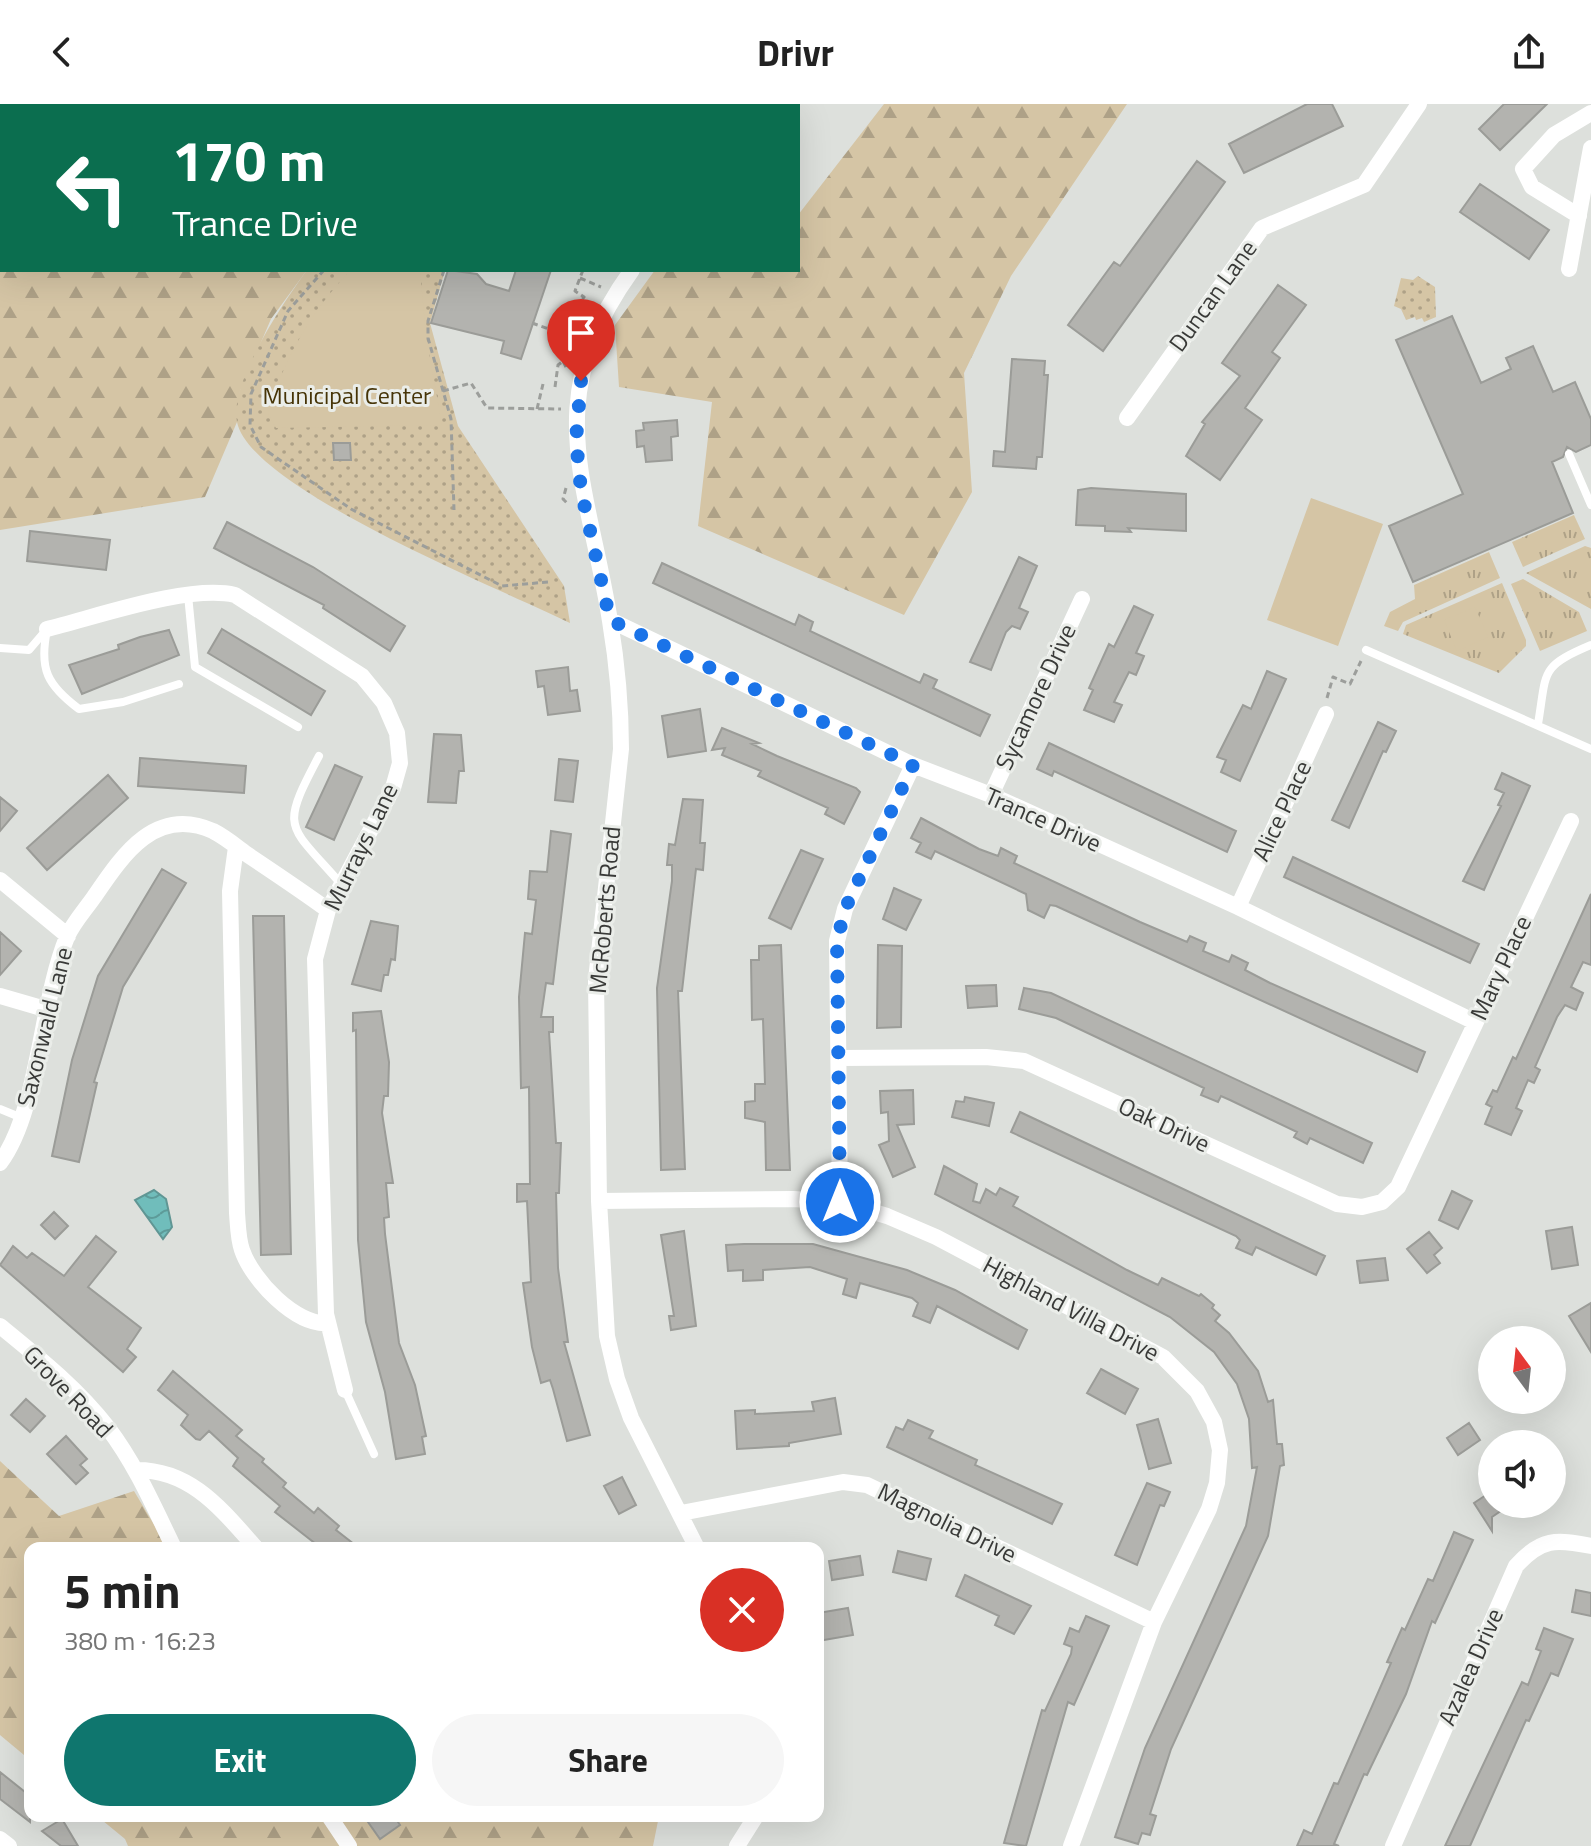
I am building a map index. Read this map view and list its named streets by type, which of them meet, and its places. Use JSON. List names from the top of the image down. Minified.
{"streets":{"street":["Duncan Lane","Sycamore Drive","Alice Place","Trance Drive","Murrays Lane","McRoberts Road","Mary Place","Saxonwald Lane","Oak Drive","Highland Villa Drive","Grove Road","Magnolia Drive","Azalea Drive"]},"crossings":[["Sycamore Drive","Trance Drive"],["Alice Place","Trance Drive"],["Trance Drive","McRoberts Road"],["Trance Drive","Mary Place"],["Murrays Lane","Saxonwald Lane"],["McRoberts Road","Highland Villa Drive"],["McRoberts Road","Magnolia Drive"],["Mary Place","Oak Drive"],["Highland Villa Drive","Magnolia Drive"]],"parks":["Municipal Center"],"north":"top","page":{"header":"Drivr","turn":["170 m","Trance Drive"],"heading":["5 min","380 m · 16:23"],"buttons":["Exit","Share"]}}
